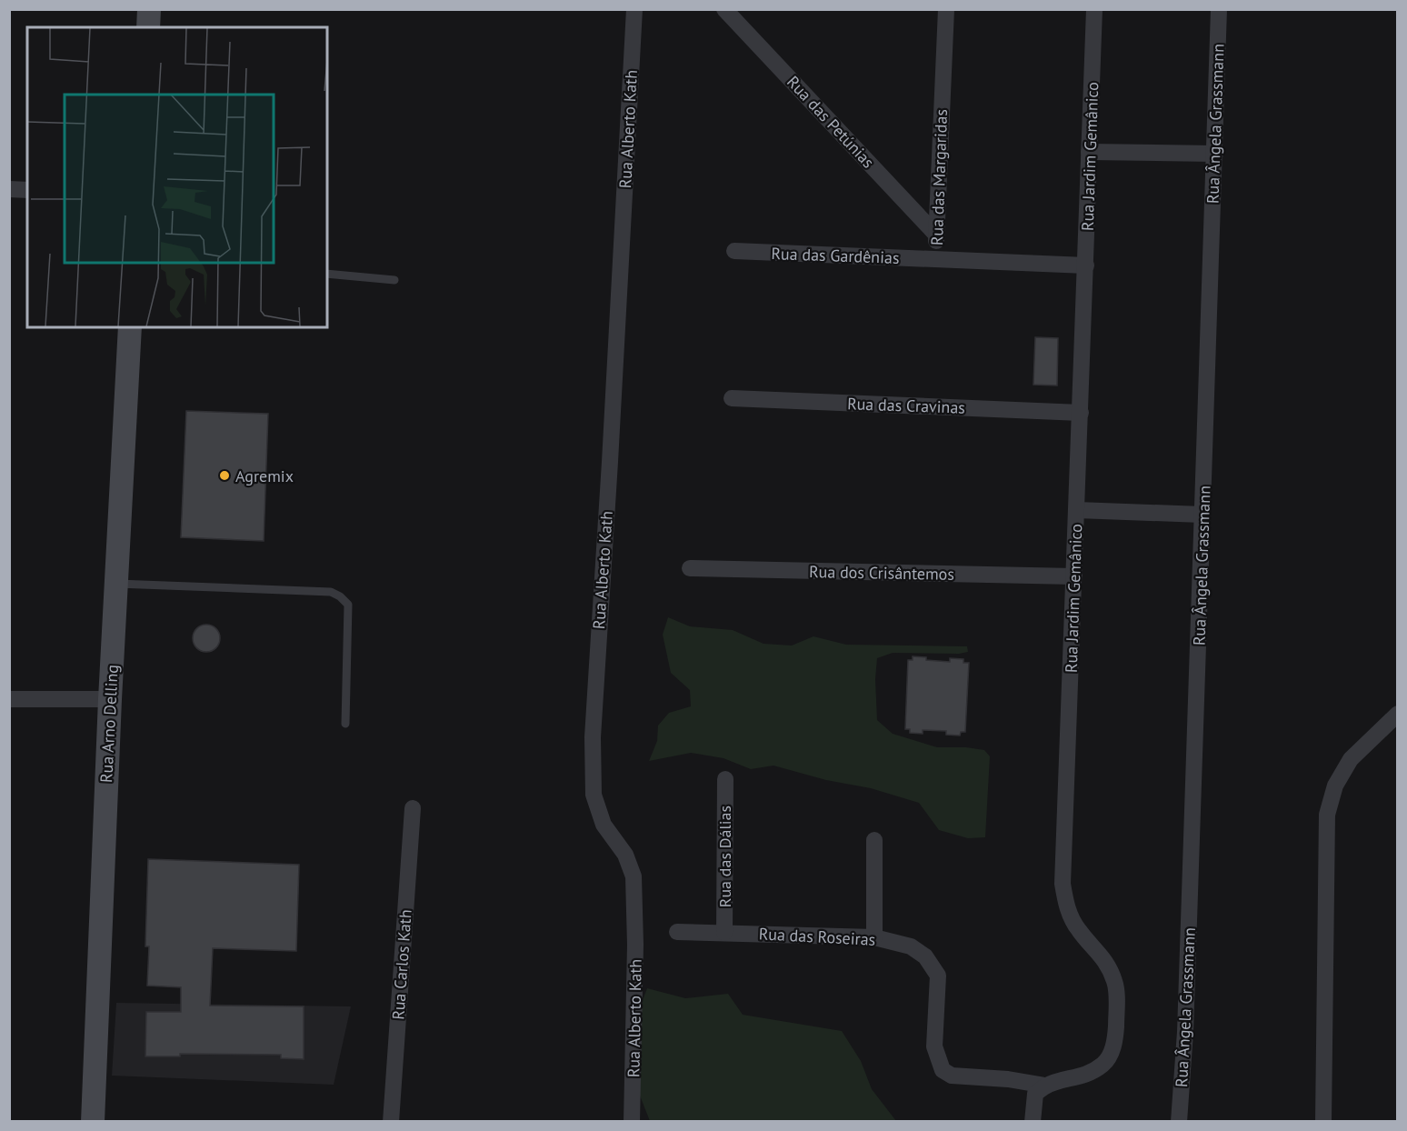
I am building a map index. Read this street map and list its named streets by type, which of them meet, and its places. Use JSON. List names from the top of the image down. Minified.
{"streets":{"street":["Rua das Petúnias","Rua Ângela Grassmann","Rua Alberto Kath","Rua Jardim Gemânico","Rua das Margaridas","Rua das Gardênias","Rua das Cravinas","Rua dos Crisântemos","Rua Arno Delling","Rua das Dálias","Rua das Roseiras","Rua Carlos Kath"]},"crossings":[["Rua das Petúnias","Rua das Margaridas"],["Rua Jardim Gemânico","Rua das Margaridas"],["Rua Jardim Gemânico","Rua das Cravinas"],["Rua Jardim Gemânico","Rua dos Crisântemos"],["Rua Jardim Gemânico","Rua das Roseiras"],["Rua das Margaridas","Rua das Gardênias"],["Rua das Dálias","Rua das Roseiras"]],"places":["Agremix"]}
